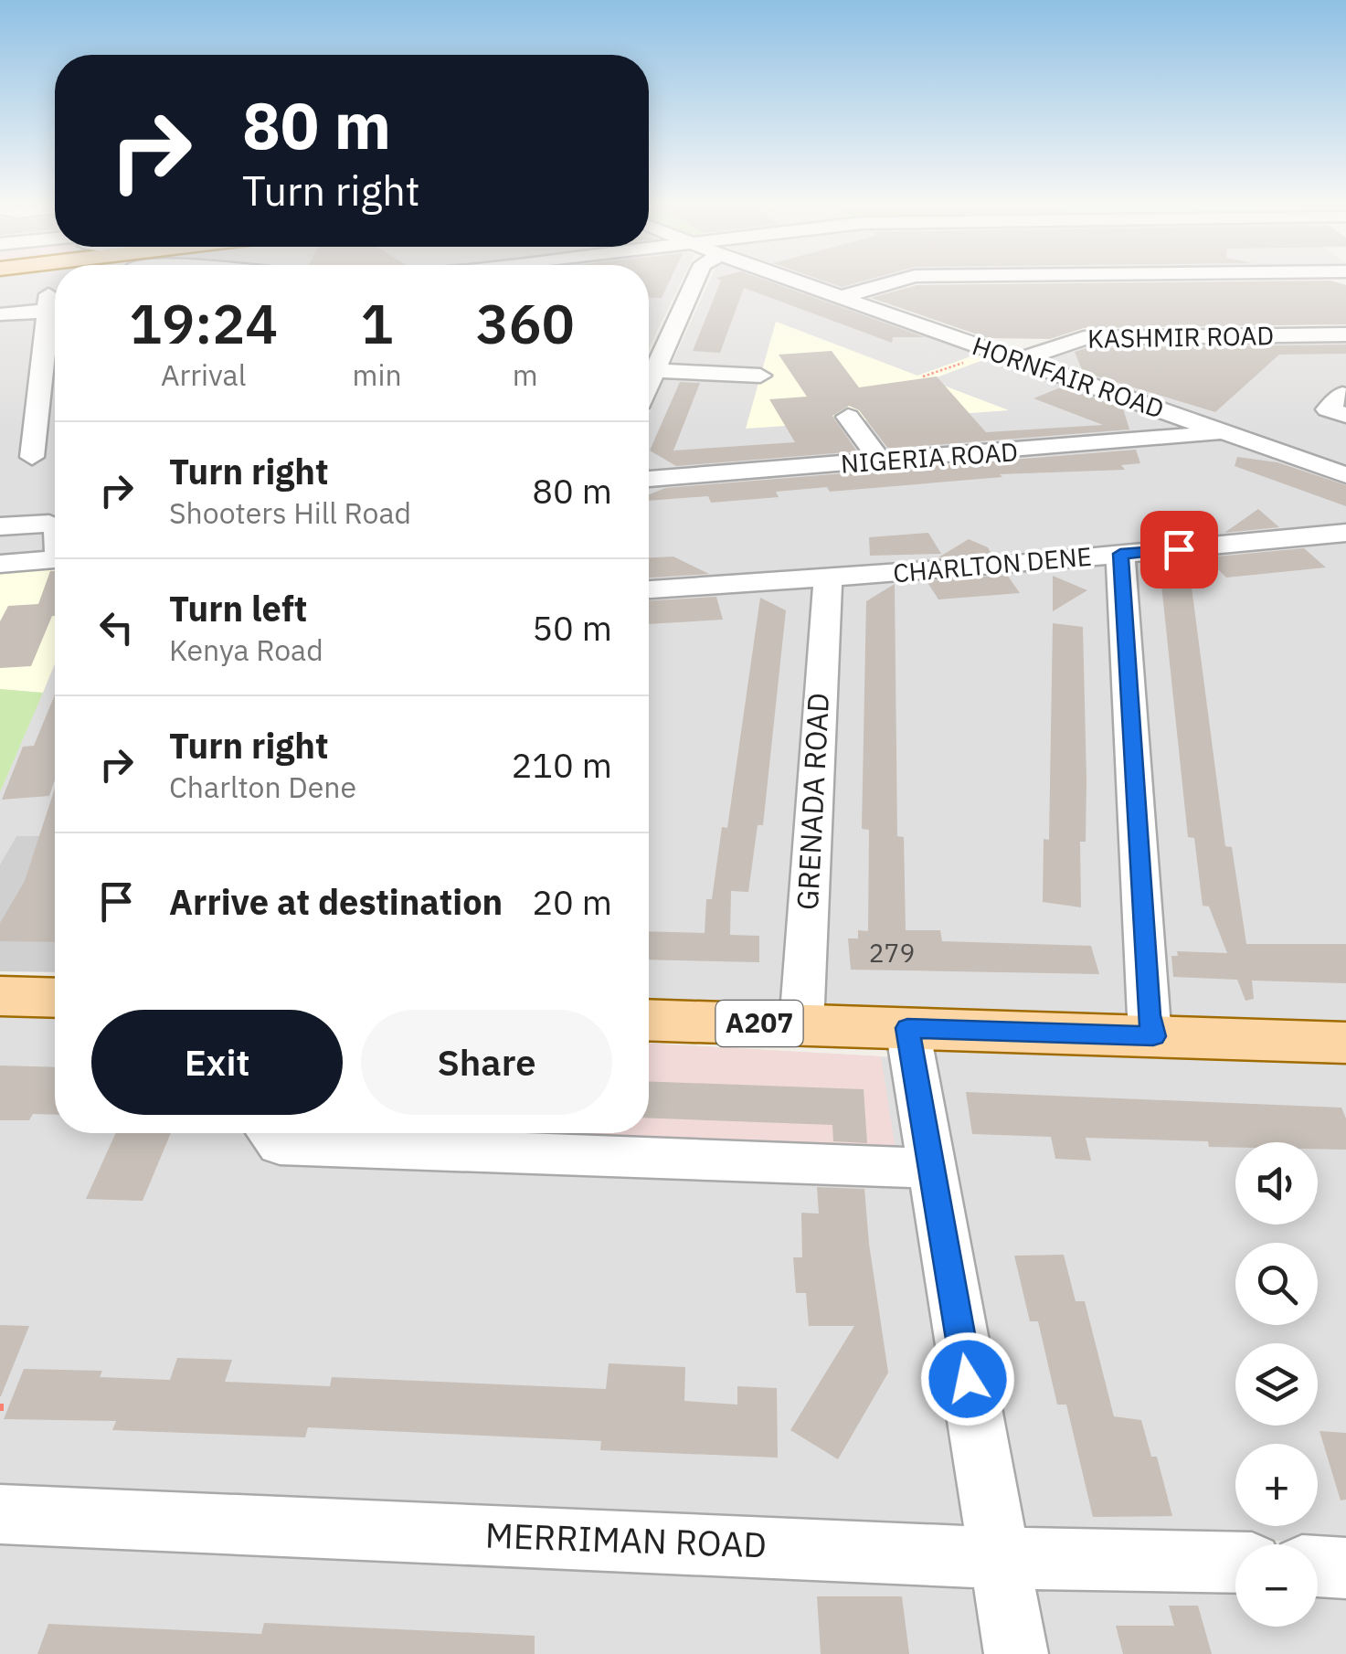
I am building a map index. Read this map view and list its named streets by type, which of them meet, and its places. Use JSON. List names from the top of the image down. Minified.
{"streets":{"main road":["A207"],"street":["KASHMIR ROAD","HORNFAIR ROAD","NIGERIA ROAD","CHARLTON DENE","GRENADA ROAD","MERRIMAN ROAD"]},"crossings":[["KASHMIR ROAD","HORNFAIR ROAD"],["HORNFAIR ROAD","NIGERIA ROAD"],["CHARLTON DENE","GRENADA ROAD"],["GRENADA ROAD","A207"]],"house_numbers":["279"],"page":{"turn":["80 m","Turn right"],"eta":["19:24","Arrival","1","min","360","m"],"list":[{"name":"Turn right","note":"Shooters Hill Road","value":"80 m"},{"name":"Turn left","note":"Kenya Road","value":"50 m"},{"name":"Turn right","note":"Charlton Dene","value":"210 m"},{"name":"Arrive at destination","value":"20 m"}],"buttons":["Exit","Share"],"map_buttons":["+","−"]}}
